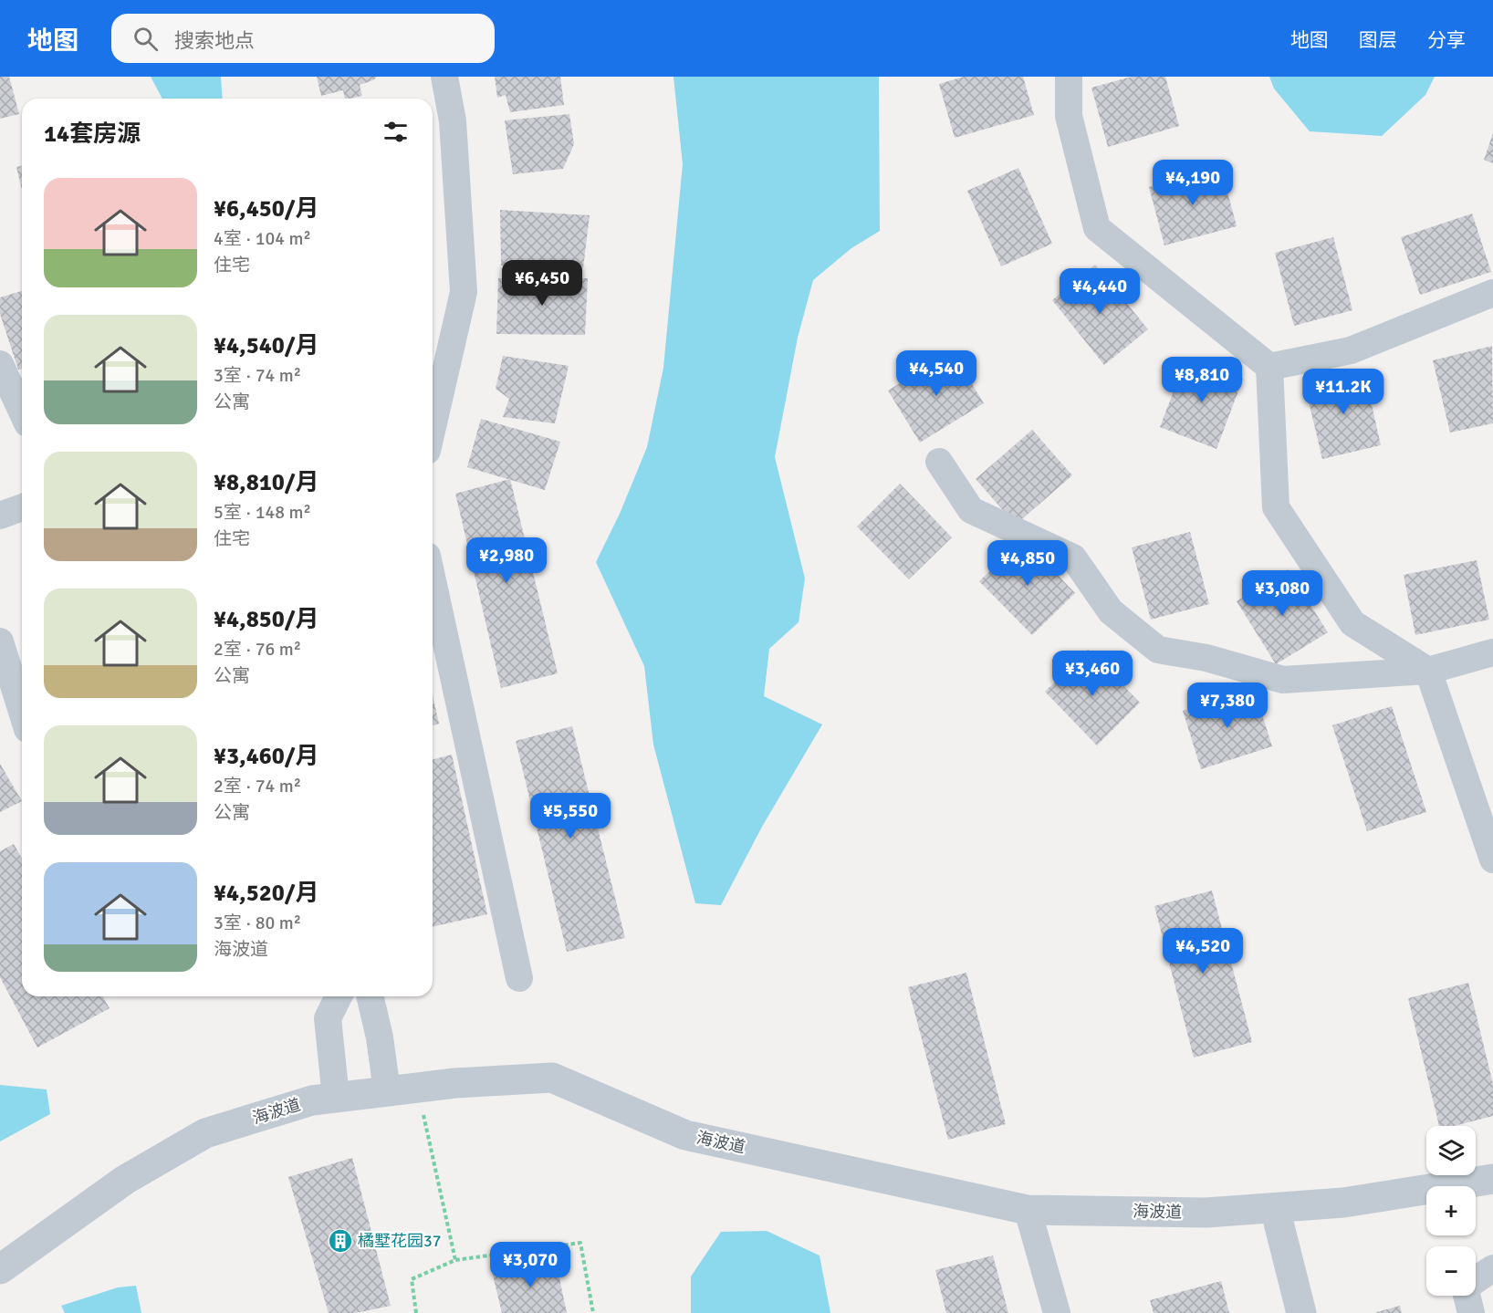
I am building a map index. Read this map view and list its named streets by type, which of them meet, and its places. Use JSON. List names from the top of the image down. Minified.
{"streets":{"street":["海波道"]},"places":{"building":["橘墅花园37"]},"page":{"header":"地图","search":"搜索地点","nav":["地图","图层","分享"],"heading":"14套房源","price":["¥4,190","¥6,450","¥4,440","¥4,540","¥8,810","¥11.2K","¥2,980","¥4,850","¥3,080","¥3,460","¥7,380","¥5,550","¥4,520","¥3,070"],"list":[{"name":"¥6,450/月","note":"4室 · 104 m² · 住宅"},{"name":"¥4,540/月","note":"3室 · 74 m² · 公寓"},{"name":"¥8,810/月","note":"5室 · 148 m² · 住宅"},{"name":"¥4,850/月","note":"2室 · 76 m² · 公寓"},{"name":"¥3,460/月","note":"2室 · 74 m² · 公寓"},{"name":"¥4,520/月","note":"3室 · 80 m² · 海波道"}],"map_buttons":["+","−"]}}
